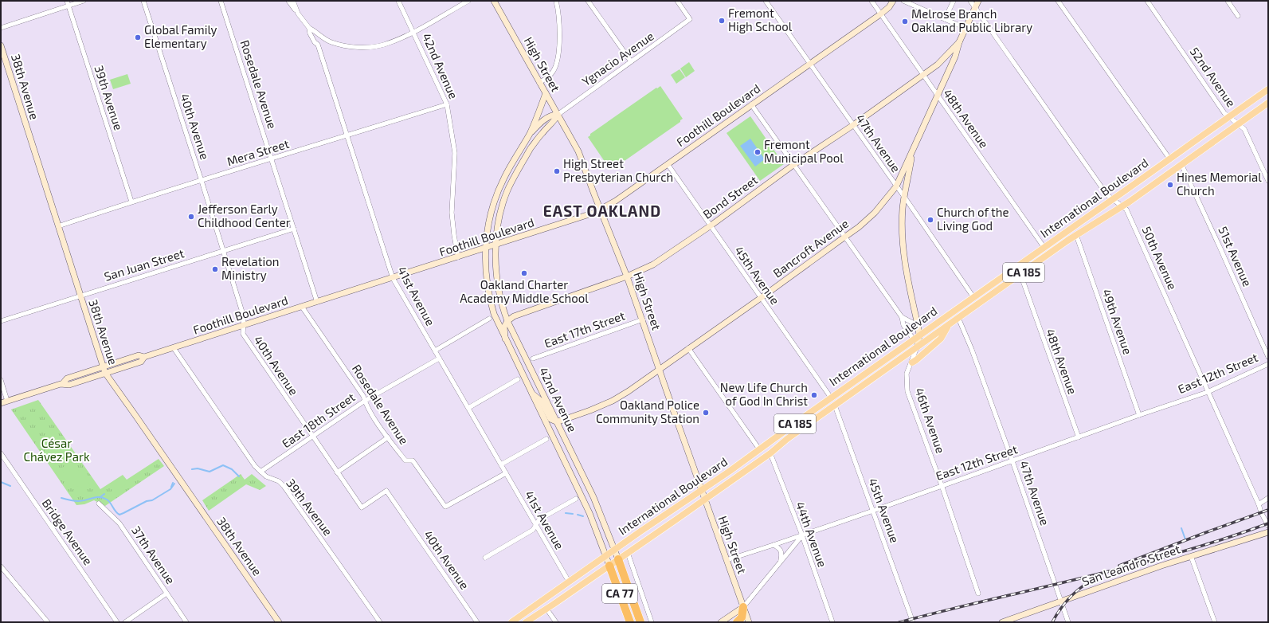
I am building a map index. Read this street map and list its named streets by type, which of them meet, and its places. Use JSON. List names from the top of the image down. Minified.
{"streets":{"highway":["CA 77"],"main road":["High Street","42nd Avenue","38th Avenue","Foothill Boulevard","Bond Street","International Boulevard","Bancroft Avenue","CA 185","46th Avenue","San Leandro Street"],"street":["Ygnacio Avenue","52nd Avenue","Rosedale Avenue","39th Avenue","48th Avenue","40th Avenue","47th Avenue","Mera Street","51st Avenue","50th Avenue","San Juan Street","45th Avenue","41st Avenue","49th Avenue","East 17th Street","East 12th Street","East 18th Street","Bridge Avenue","44th Avenue","37th Avenue"]},"crossings":[["Ygnacio Avenue","High Street"],["Ygnacio Avenue","42nd Avenue"],["High Street","42nd Avenue"],["High Street","Foothill Boulevard"],["High Street","Bond Street"],["High Street","International Boulevard"],["High Street","Bancroft Avenue"],["High Street","East 17th Street"],["High Street","East 12th Street"],["42nd Avenue","Foothill Boulevard"],["42nd Avenue","Mera Street"],["42nd Avenue","Bond Street"],["42nd Avenue","International Boulevard"],["42nd Avenue","Bancroft Avenue"],["42nd Avenue","CA 77"],["52nd Avenue","International Boulevard"],["Rosedale Avenue","Foothill Boulevard"],["Rosedale Avenue","Mera Street"],["Rosedale Avenue","San Juan Street"],["Rosedale Avenue","41st Avenue"],["Rosedale Avenue","East 18th Street"],["38th Avenue","Foothill Boulevard"],["38th Avenue","Mera Street"],["38th Avenue","San Juan Street"],["39th Avenue","Foothill Boulevard"],["39th Avenue","Mera Street"],["39th Avenue","East 18th Street"],["Foothill Boulevard","48th Avenue"],["Foothill Boulevard","40th Avenue"],["Foothill Boulevard","47th Avenue"],["Foothill Boulevard","45th Avenue"],["Foothill Boulevard","41st Avenue"],["48th Avenue","Bond Street"],["48th Avenue","International Boulevard"],["48th Avenue","Bancroft Avenue"],["48th Avenue","East 12th Street"],["40th Avenue","Mera Street"],["40th Avenue","San Juan Street"],["40th Avenue","East 18th Street"],["47th Avenue","Bond Street"],["47th Avenue","International Boulevard"],["47th Avenue","Bancroft Avenue"],["47th Avenue","East 12th Street"],["47th Avenue","46th Avenue"],["47th Avenue","San Leandro Street"],["Mera Street","41st Avenue"],["Bond Street","Bancroft Avenue"],["Bond Street","45th Avenue"],["International Boulevard","51st Avenue"],["International Boulevard","50th Avenue"],["International Boulevard","45th Avenue"],["International Boulevard","41st Avenue"],["International Boulevard","49th Avenue"],["International Boulevard","46th Avenue"],["International Boulevard","44th Avenue"],["International Boulevard","CA 77"],["Bancroft Avenue","50th Avenue"],["Bancroft Avenue","45th Avenue"],["Bancroft Avenue","46th Avenue"],["50th Avenue","East 12th Street"],["45th Avenue","East 12th Street"],["41st Avenue","East 18th Street"],["49th Avenue","East 12th Street"],["East 12th Street","46th Avenue"],["East 12th Street","44th Avenue"]],"districts":["EAST OAKLAND"],"parks":["César Chávez Park"],"places":["Fremont High School","Melrose Branch Oakland Public Library","Global Family Elementary","Fremont Municipal Pool","High Street Presbyterian Church","Hines Memorial Church","Jefferson Early Childhood Center","Church of the Living God","Revelation Ministry","Oakland Charter Academy Middle School","New Life Church of God In Christ","Oakland Police Community Station"]}
